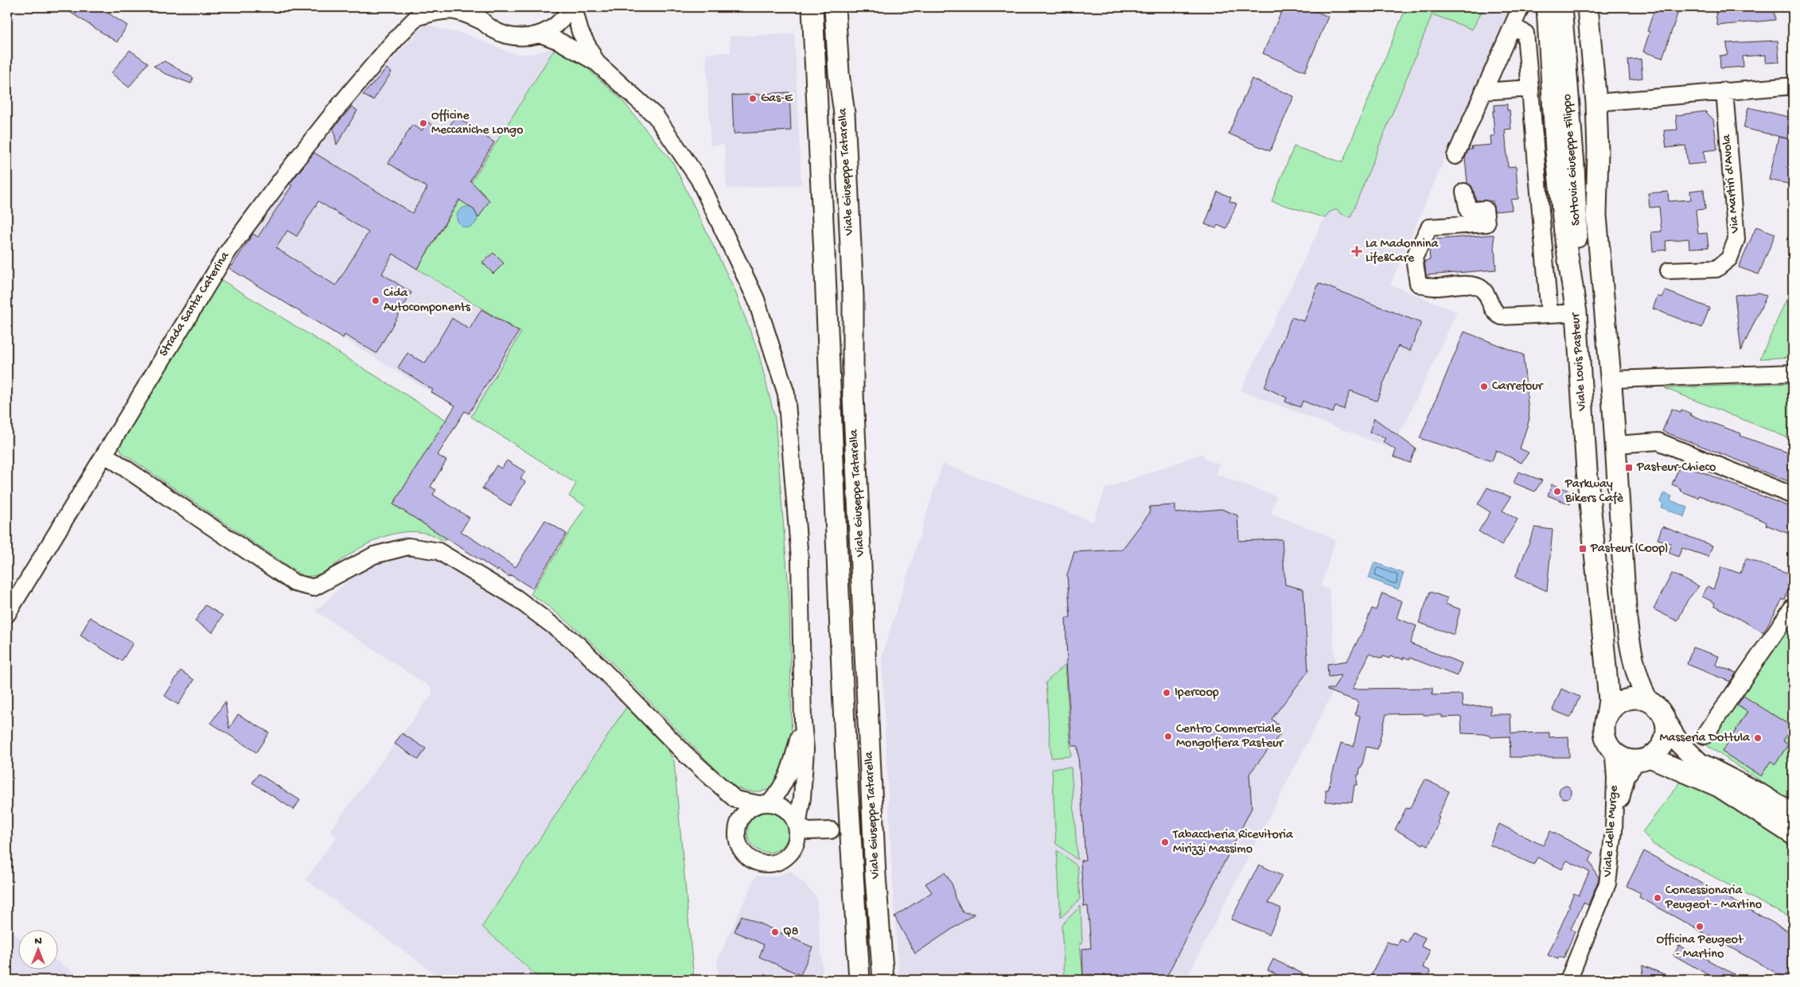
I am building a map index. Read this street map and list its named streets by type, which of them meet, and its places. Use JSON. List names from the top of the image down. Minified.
{"streets":{"main road":["Sottovia Giuseppe Filippo","Viale Giuseppe Tatarella","Viale Louis Pasteur"],"street":["Via Martiri d'Avola","Strada Santa Caterina","Viale delle Murge"]},"crossings":[["Sottovia Giuseppe Filippo","Viale Louis Pasteur"],["Viale Louis Pasteur","Viale delle Murge"]],"places":{"other":["Gas-E","Officine Meccaniche Longo","Cida Autocomponents","Carrefour","Parkway Bikers Cafè","Ipercoop","Centro Commerciale Mongolfiera Pasteur","Masseria Dottula","Tabaccheria Ricevitoria Mirizzi Massimo","Concessionaria Peugeot - Martino","Officina Peugeot - Martino","Q8"],"health":["La Madonnina Life&Care"],"transit":["Pasteur-Chieco","Pasteur (Coop)"]},"north":"top"}
